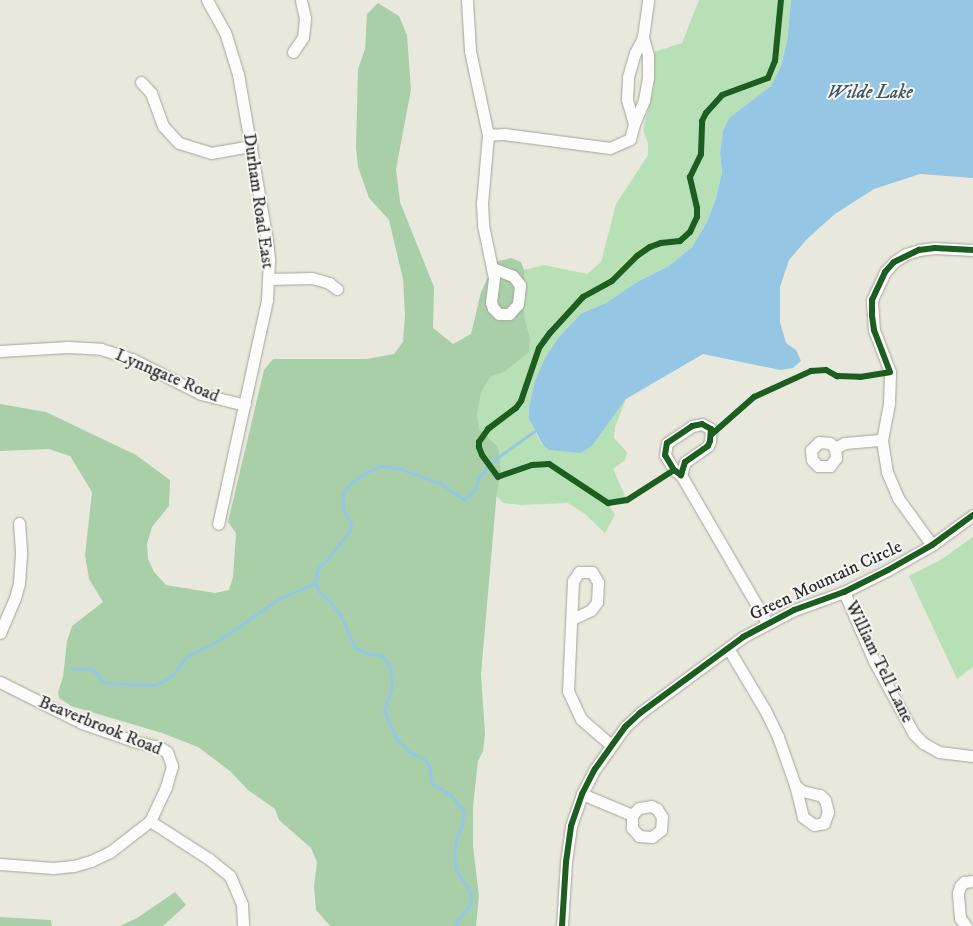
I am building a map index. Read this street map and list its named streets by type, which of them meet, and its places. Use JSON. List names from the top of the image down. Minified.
{"streets":{"street":["Durham Road East","Lynngate Road","Green Mountain Circle","William Tell Lane","Beaverbrook Road"]},"crossings":[["Durham Road East","Lynngate Road"],["Green Mountain Circle","William Tell Lane"]],"water":["Wilde Lake"]}
